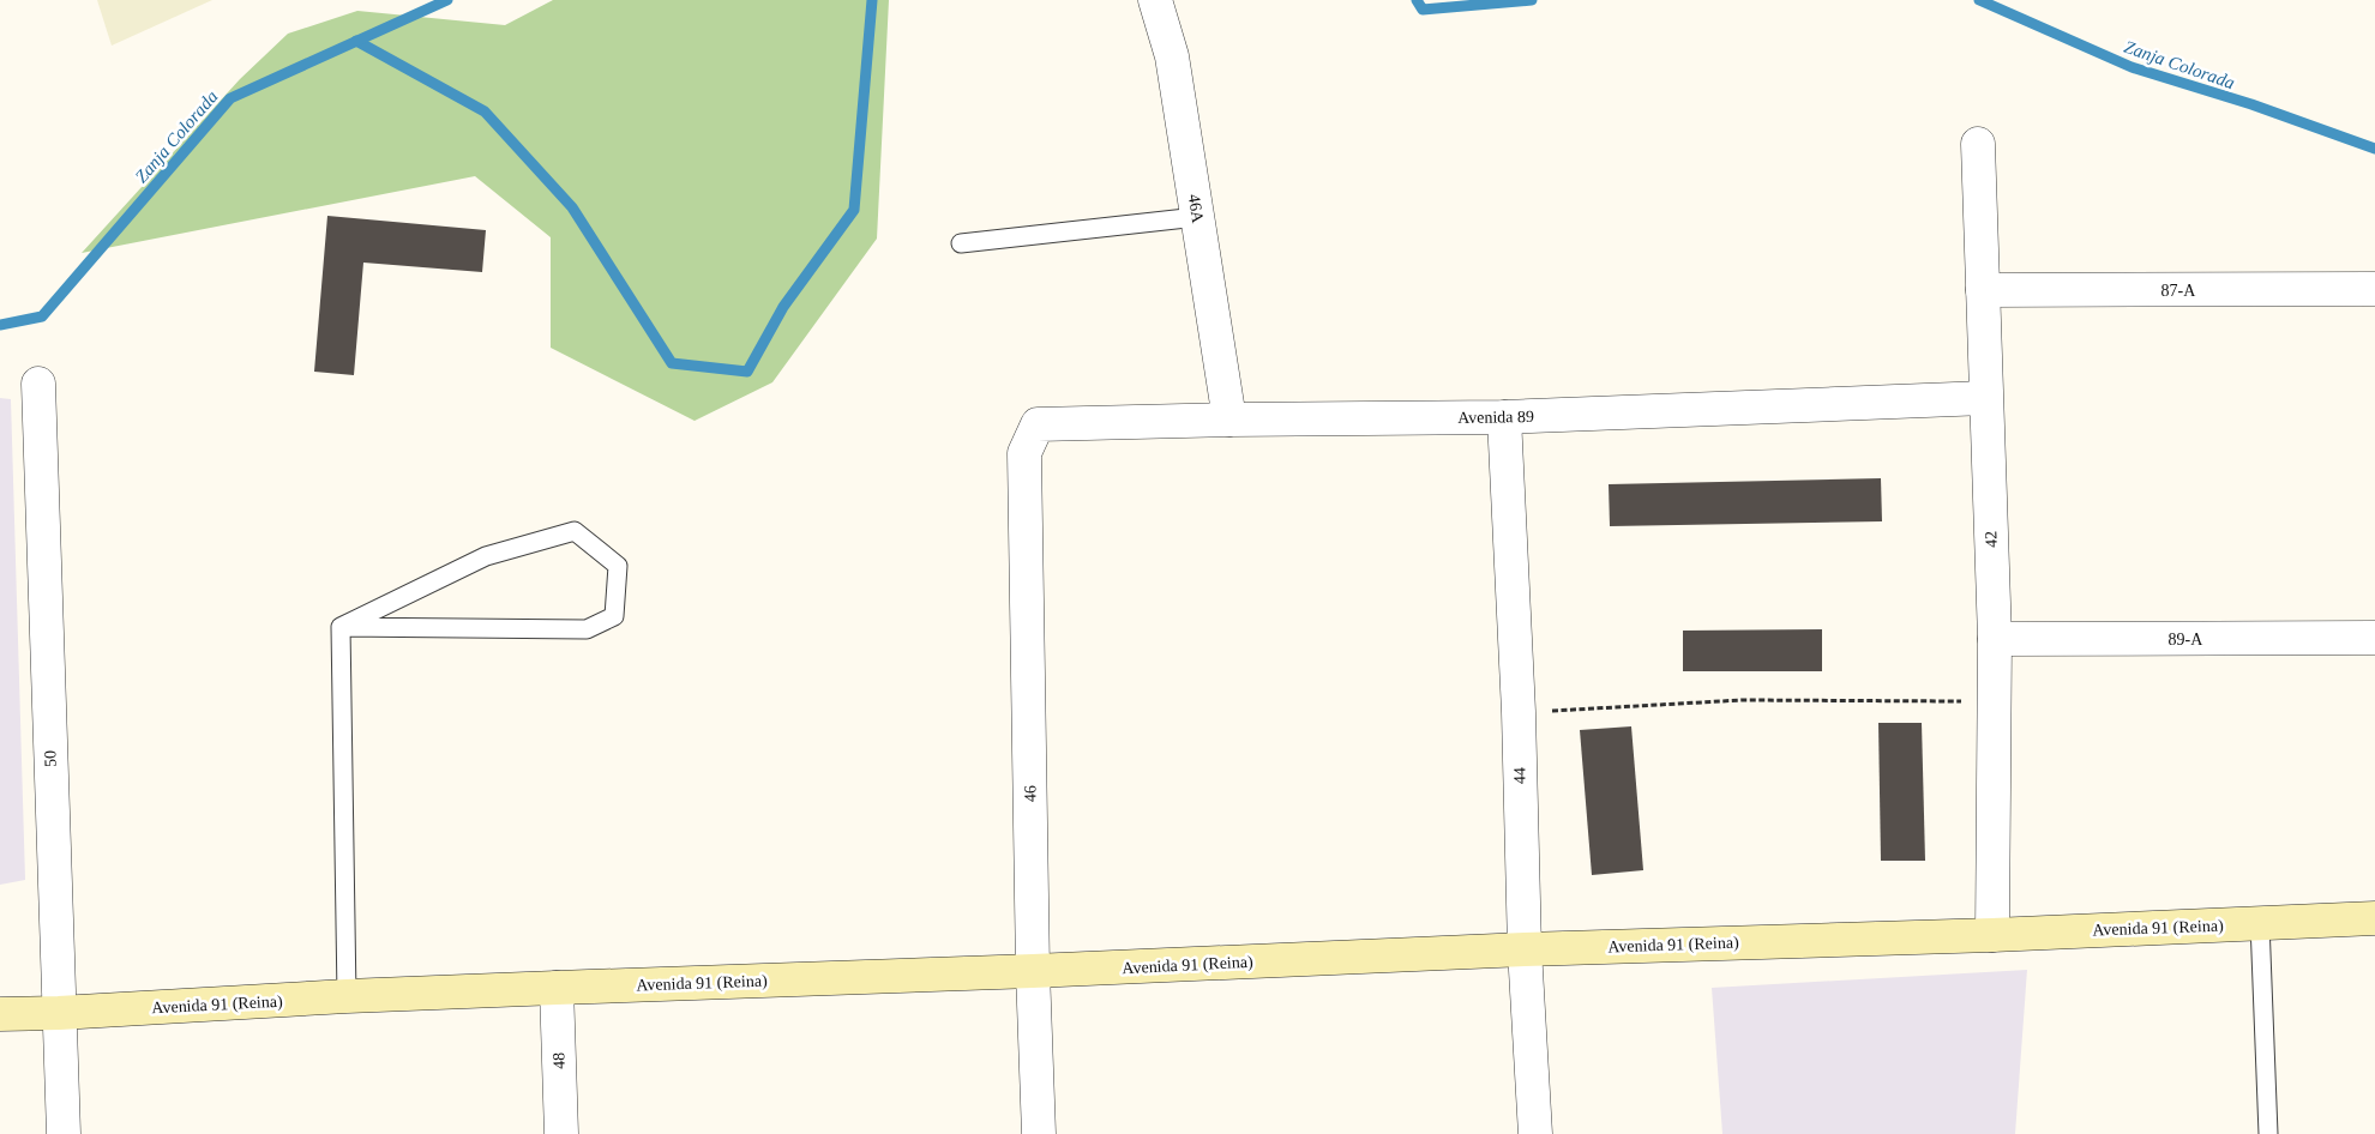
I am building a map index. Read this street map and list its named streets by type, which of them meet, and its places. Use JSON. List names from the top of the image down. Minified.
{"streets":{"main road":["Avenida 91 (Reina)"],"street":["46A","87-A","Avenida 89","42","89-A","50","44","46","48"]},"crossings":[["46A","Avenida 89"],["87-A","42"],["Avenida 89","42"],["Avenida 89","44"],["Avenida 89","46"],["42","89-A"],["42","Avenida 91 (Reina)"],["50","Avenida 91 (Reina)"],["44","Avenida 91 (Reina)"],["46","Avenida 91 (Reina)"],["Avenida 91 (Reina)","48"]],"water":["Zanja Colorada"]}
